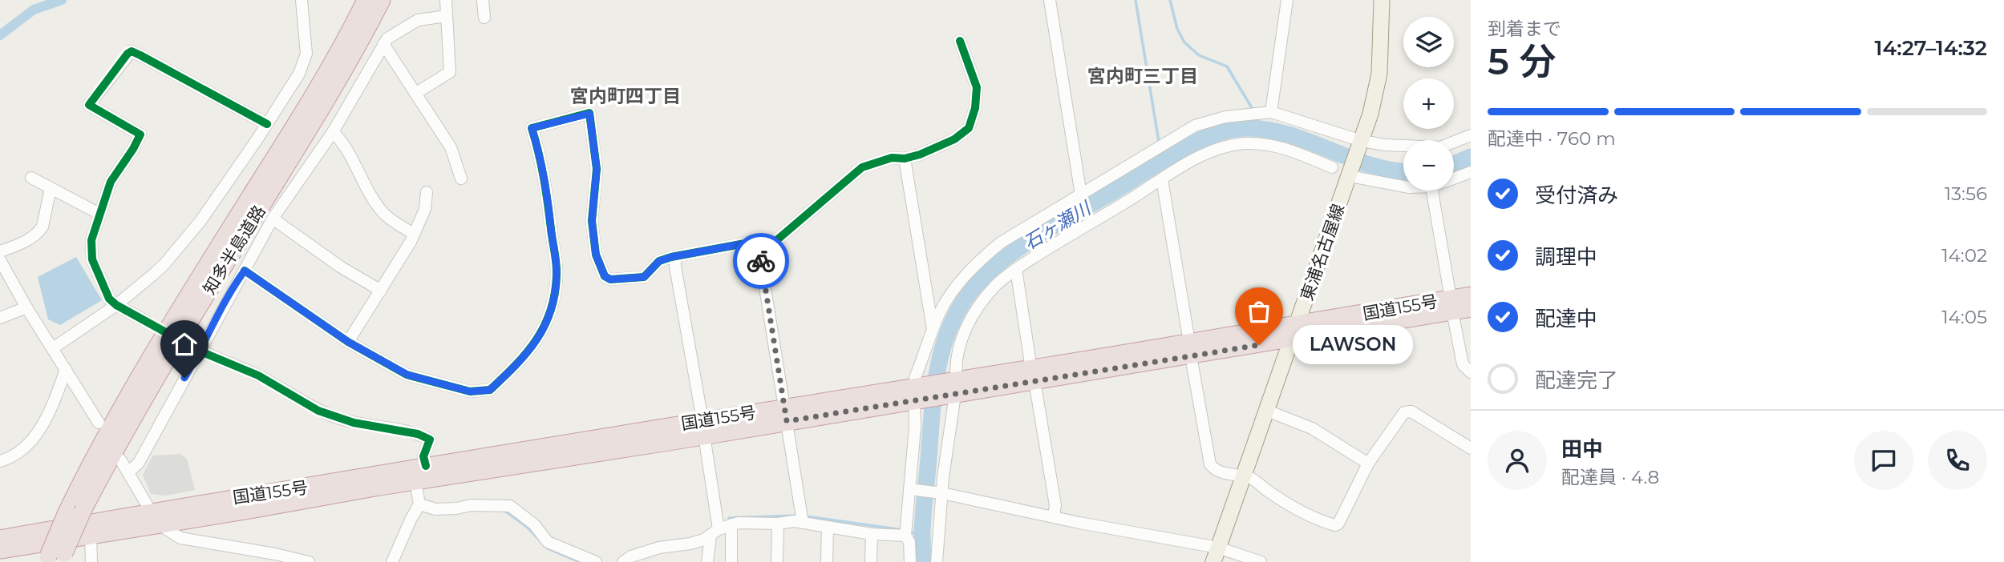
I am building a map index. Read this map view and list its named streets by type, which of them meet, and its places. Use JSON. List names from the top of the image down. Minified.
{"streets":{"highway":["知多半島道路","国道155号"],"main road":["東浦名古屋線"]},"crossings":[["東浦名古屋線","国道155号"]],"districts":["宮内町三丁目","宮内町四丁目"],"water":["石ヶ瀬川"],"places":["LAWSON"],"page":{"heading":["5 分","到着まで","14:27–14:32"],"panel":["田中","配達員 · 4.8"],"map_buttons":["+","−"],"bar":"配達中 · 760 m","list":[["受付済み","13:56"],["調理中","14:02"],["配達中","14:05"],"配達完了"],"bubble":"LAWSON"}}
